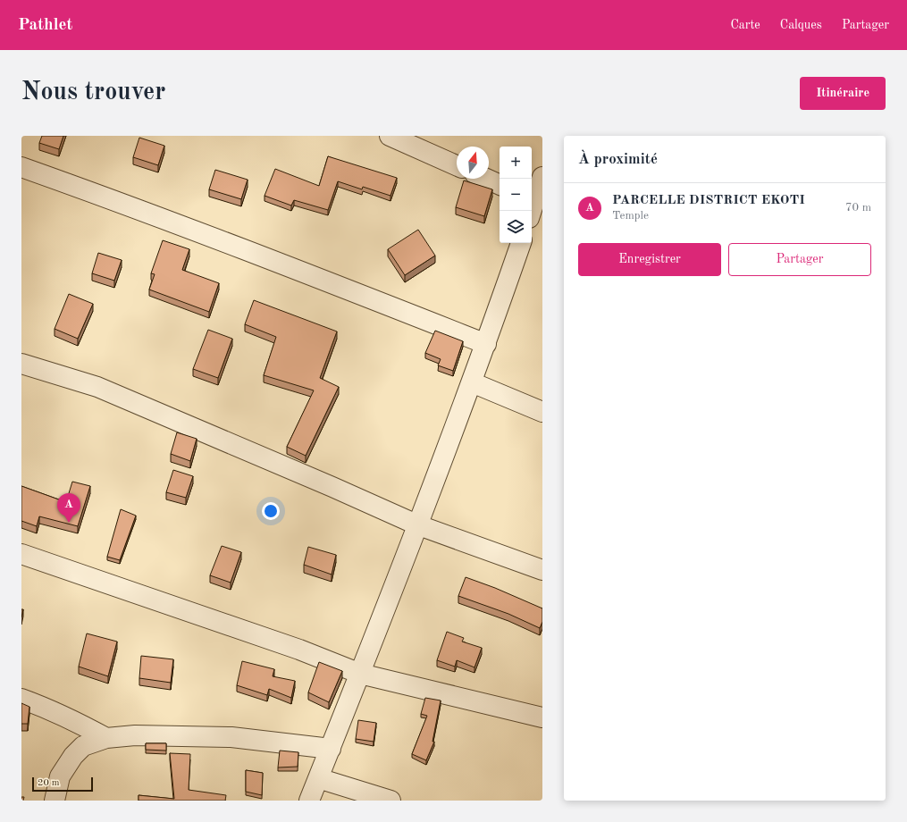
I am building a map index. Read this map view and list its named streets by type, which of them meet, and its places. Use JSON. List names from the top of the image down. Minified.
{"scale_bar":"20 m","north":"top","page":{"header":"Pathlet","nav":["Carte","Calques","Partager"],"buttons":["Itinéraire",["Enregistrer","Partager"]],"title":"Nous trouver","heading":"À proximité","map_buttons":["+","−"],"list":[{"mark":"A","name":"PARCELLE DISTRICT EKOTI","note":"Temple","value":"70 m"}],"pins":"A","scale":"20 m"}}
